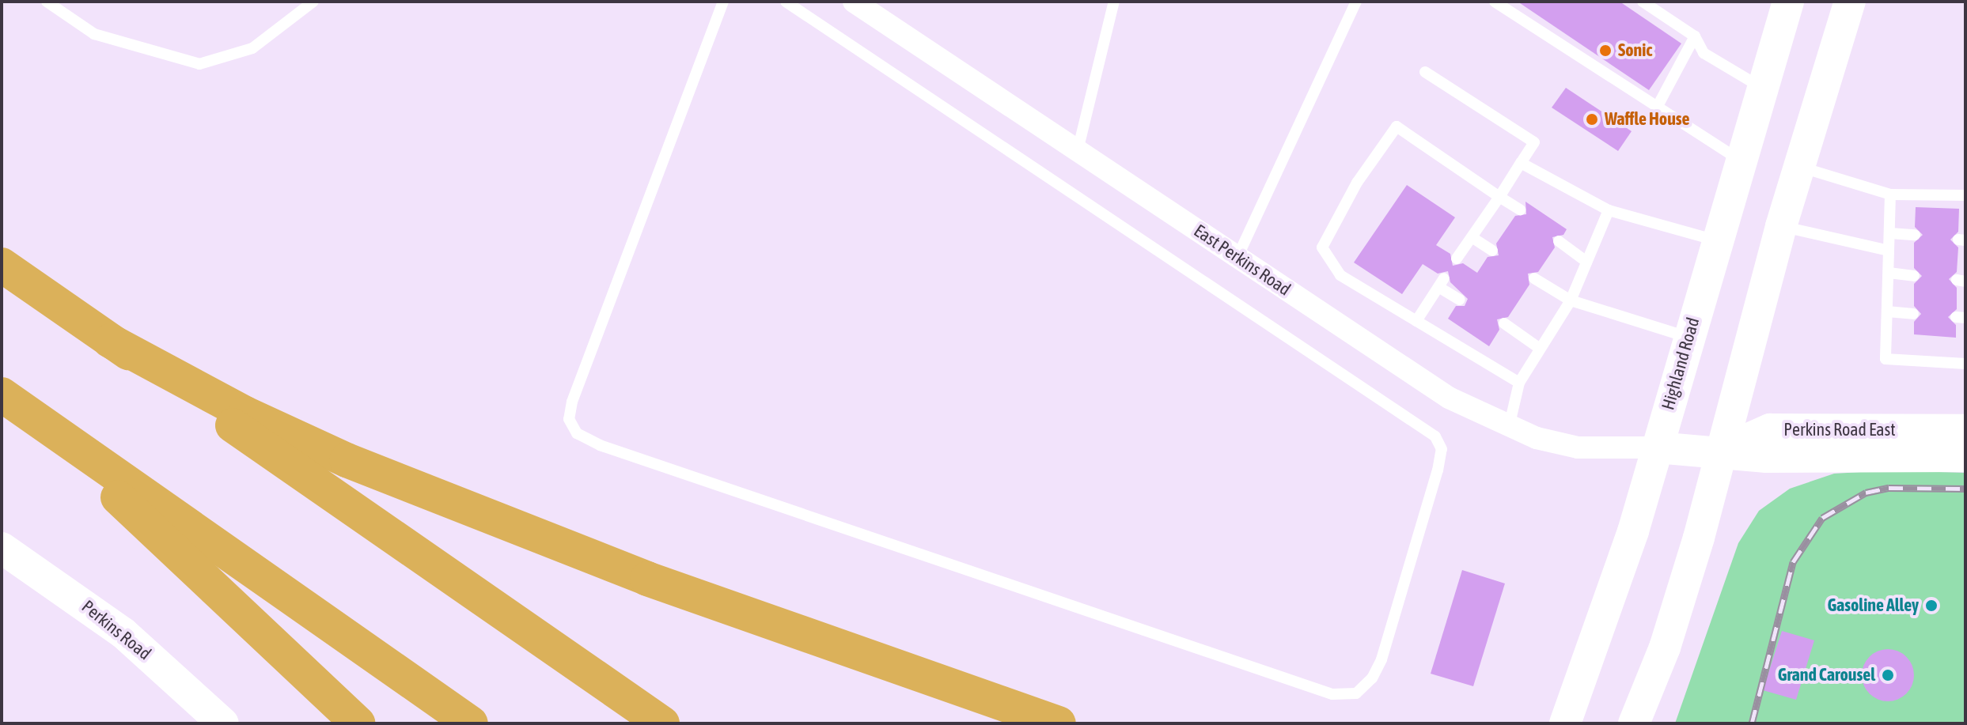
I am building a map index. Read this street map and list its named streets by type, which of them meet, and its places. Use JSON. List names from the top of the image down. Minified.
{"streets":{"main road":["Highland Road","Perkins Road East","Perkins Road"],"street":["East Perkins Road"]},"crossings":[["East Perkins Road","Highland Road"],["East Perkins Road","Perkins Road East"],["Highland Road","Perkins Road East"]],"places":["Sonic","Waffle House","Gasoline Alley","Grand Carousel"]}
